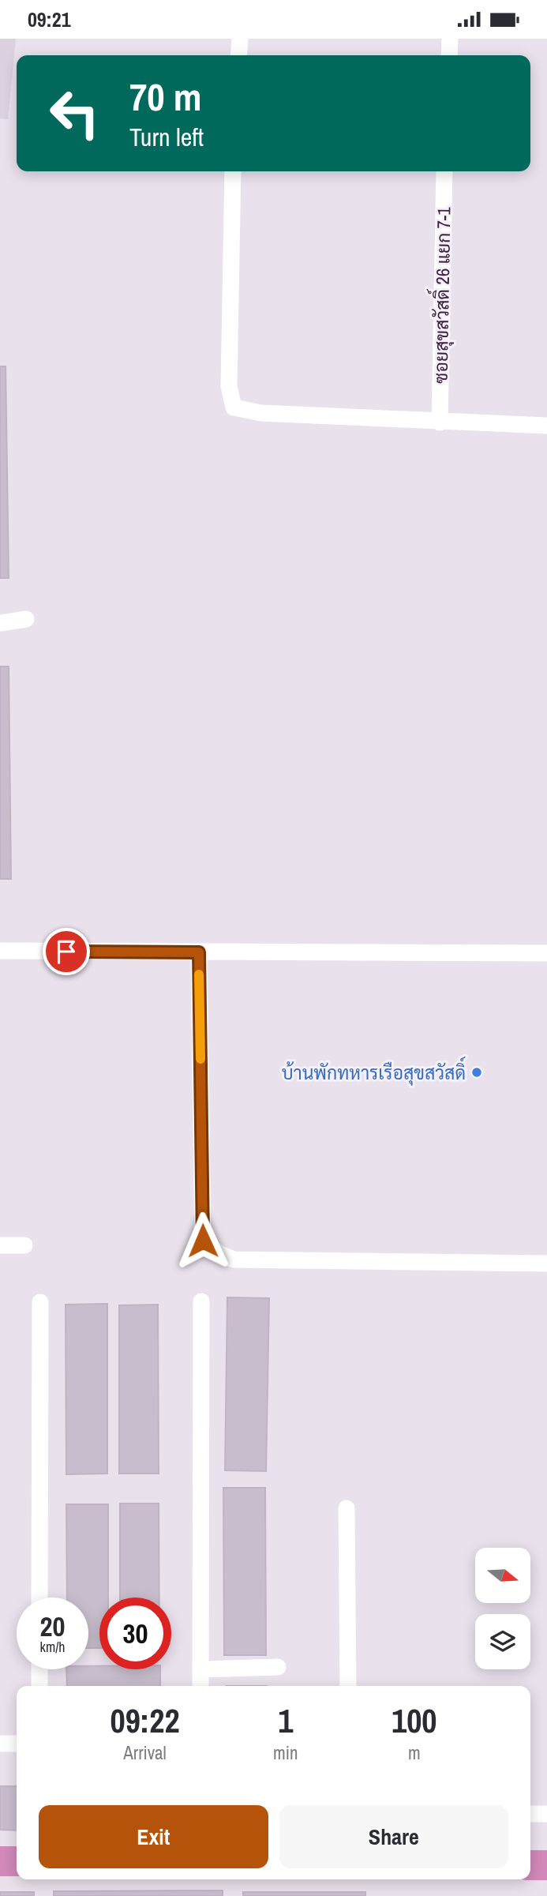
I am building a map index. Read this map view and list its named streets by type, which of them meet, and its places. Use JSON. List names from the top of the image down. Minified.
{"streets":{"street":["ซอยสุขสวัสดิ์ 26 แยก 7-1"]},"places":["บ้านพักทหารเรือสุขสวัสดิ์"],"north":"right","page":{"status":"09:21","turn":["70 m","Turn left"],"speed":"20 km/h","limit":"30","eta":["09:22","Arrival","1","min","100","m"],"buttons":["Exit","Share"]}}
